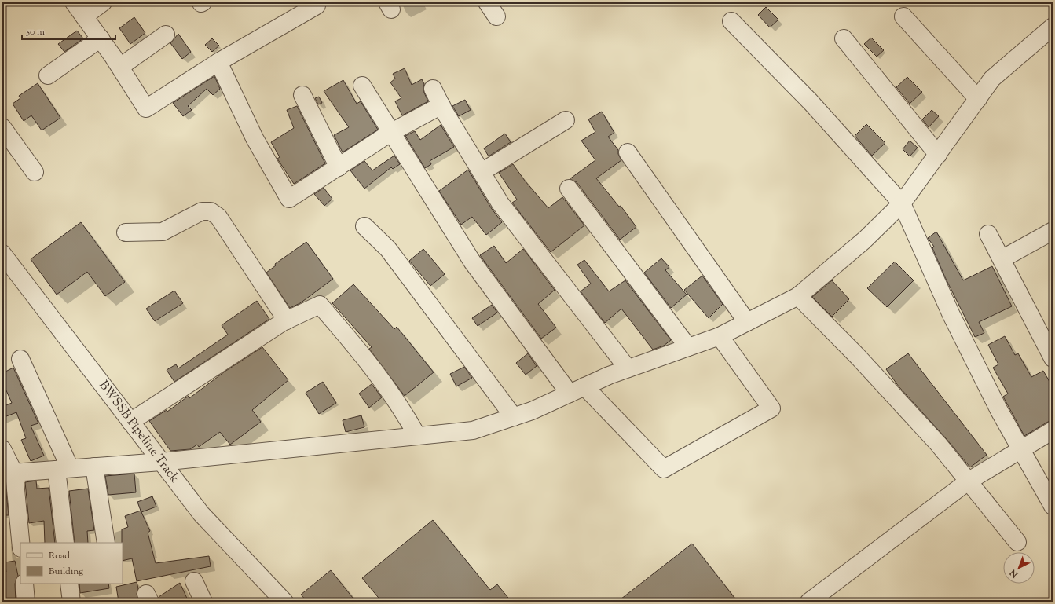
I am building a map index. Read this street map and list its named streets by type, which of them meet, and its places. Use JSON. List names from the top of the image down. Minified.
{"streets":{"street":["BWSSB Pipeline Track"]},"legend":["Road","Building"],"scale_bar":"50 m","north":"bottom left"}
